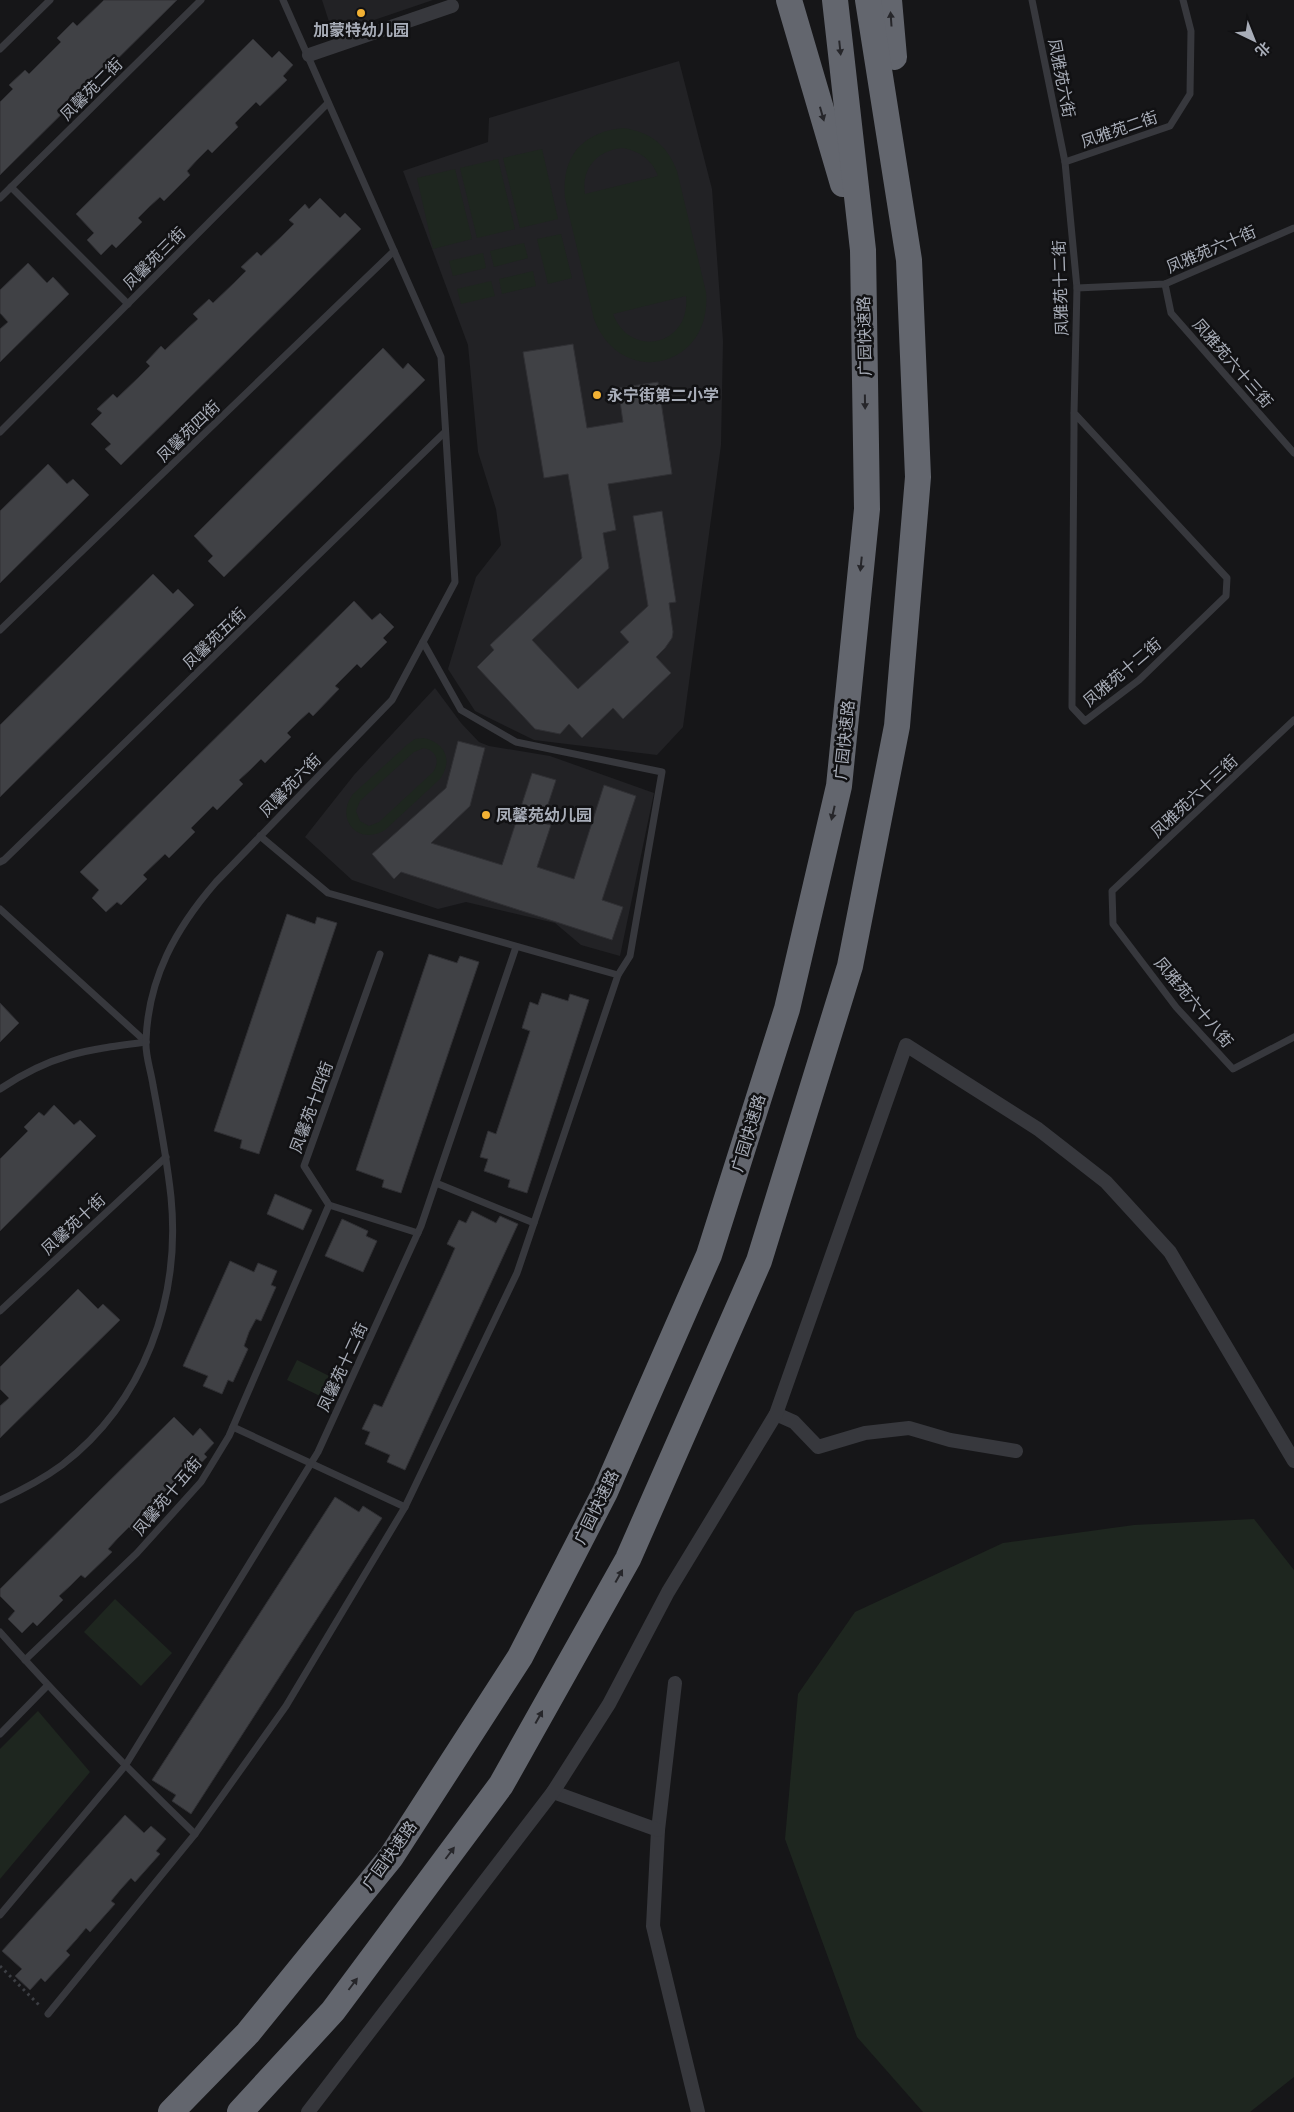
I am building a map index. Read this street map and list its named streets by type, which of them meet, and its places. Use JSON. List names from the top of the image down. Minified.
{"streets":{"highway":["广园快速路"],"lane":["凤雅苑六街","凤馨苑二街","凤雅苑二街","凤雅苑六十街","凤馨苑三街","凤雅苑十二街","凤雅苑六十三街","凤馨苑四街","凤馨苑五街","凤馨苑六街","凤雅苑六十八街","凤馨苑十四街","凤馨苑十街","凤馨苑十二街","凤馨苑十五街"]},"crossings":[["凤雅苑六街","凤雅苑二街"],["凤雅苑六街","凤雅苑十二街"],["凤雅苑二街","凤雅苑十二街"],["凤雅苑六十街","凤雅苑十二街"],["凤雅苑六十街","凤雅苑六十三街"],["凤馨苑三街","凤馨苑六街"],["凤雅苑六十三街","凤雅苑六十八街"],["凤馨苑四街","凤馨苑六街"],["凤馨苑五街","凤馨苑六街"],["凤馨苑六街","凤馨苑十街"],["凤馨苑十四街","凤馨苑十五街"]],"places":["加蒙特幼儿园","永宁街第二小学","凤馨苑幼儿园"],"north":"bottom right"}
